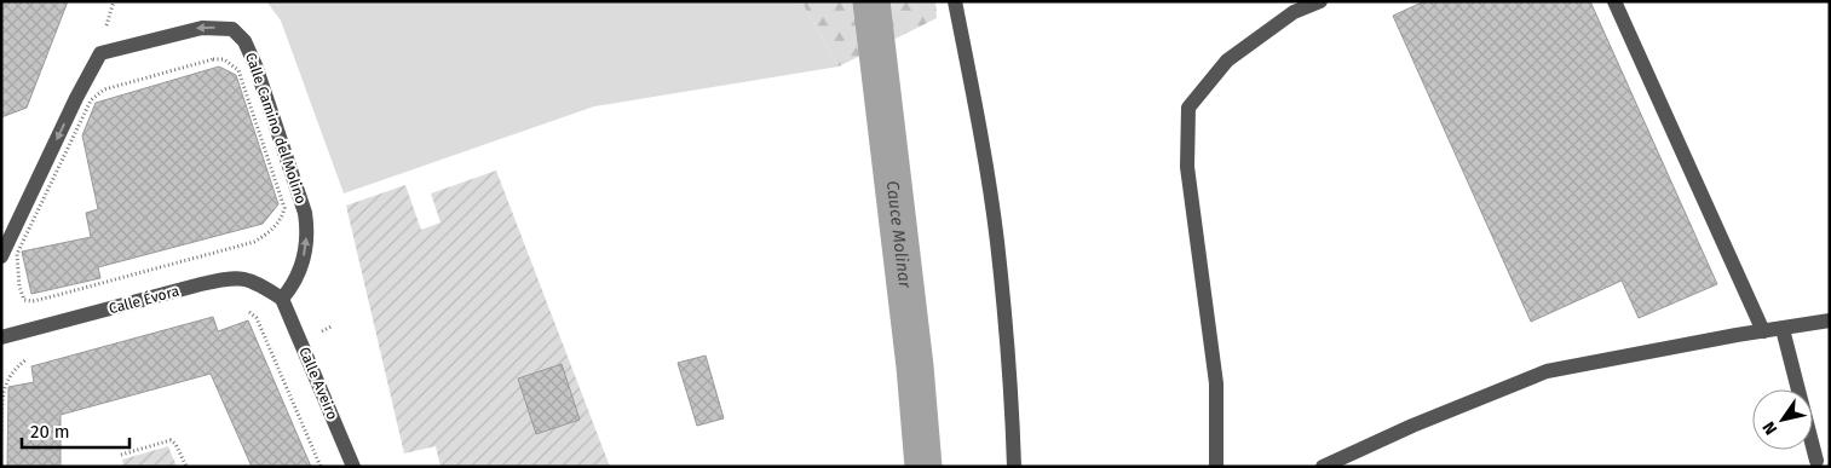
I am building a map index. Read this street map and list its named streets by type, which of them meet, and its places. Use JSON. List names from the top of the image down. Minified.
{"streets":{"street":["Calle Camino del Molino","Calle Évora","Calle Aveiro"]},"crossings":[["Calle Camino del Molino","Calle Évora"],["Calle Camino del Molino","Calle Aveiro"],["Calle Évora","Calle Aveiro"]],"water":["Cauce Molinar"],"scale_bar":"20 m","north":"bottom left"}
